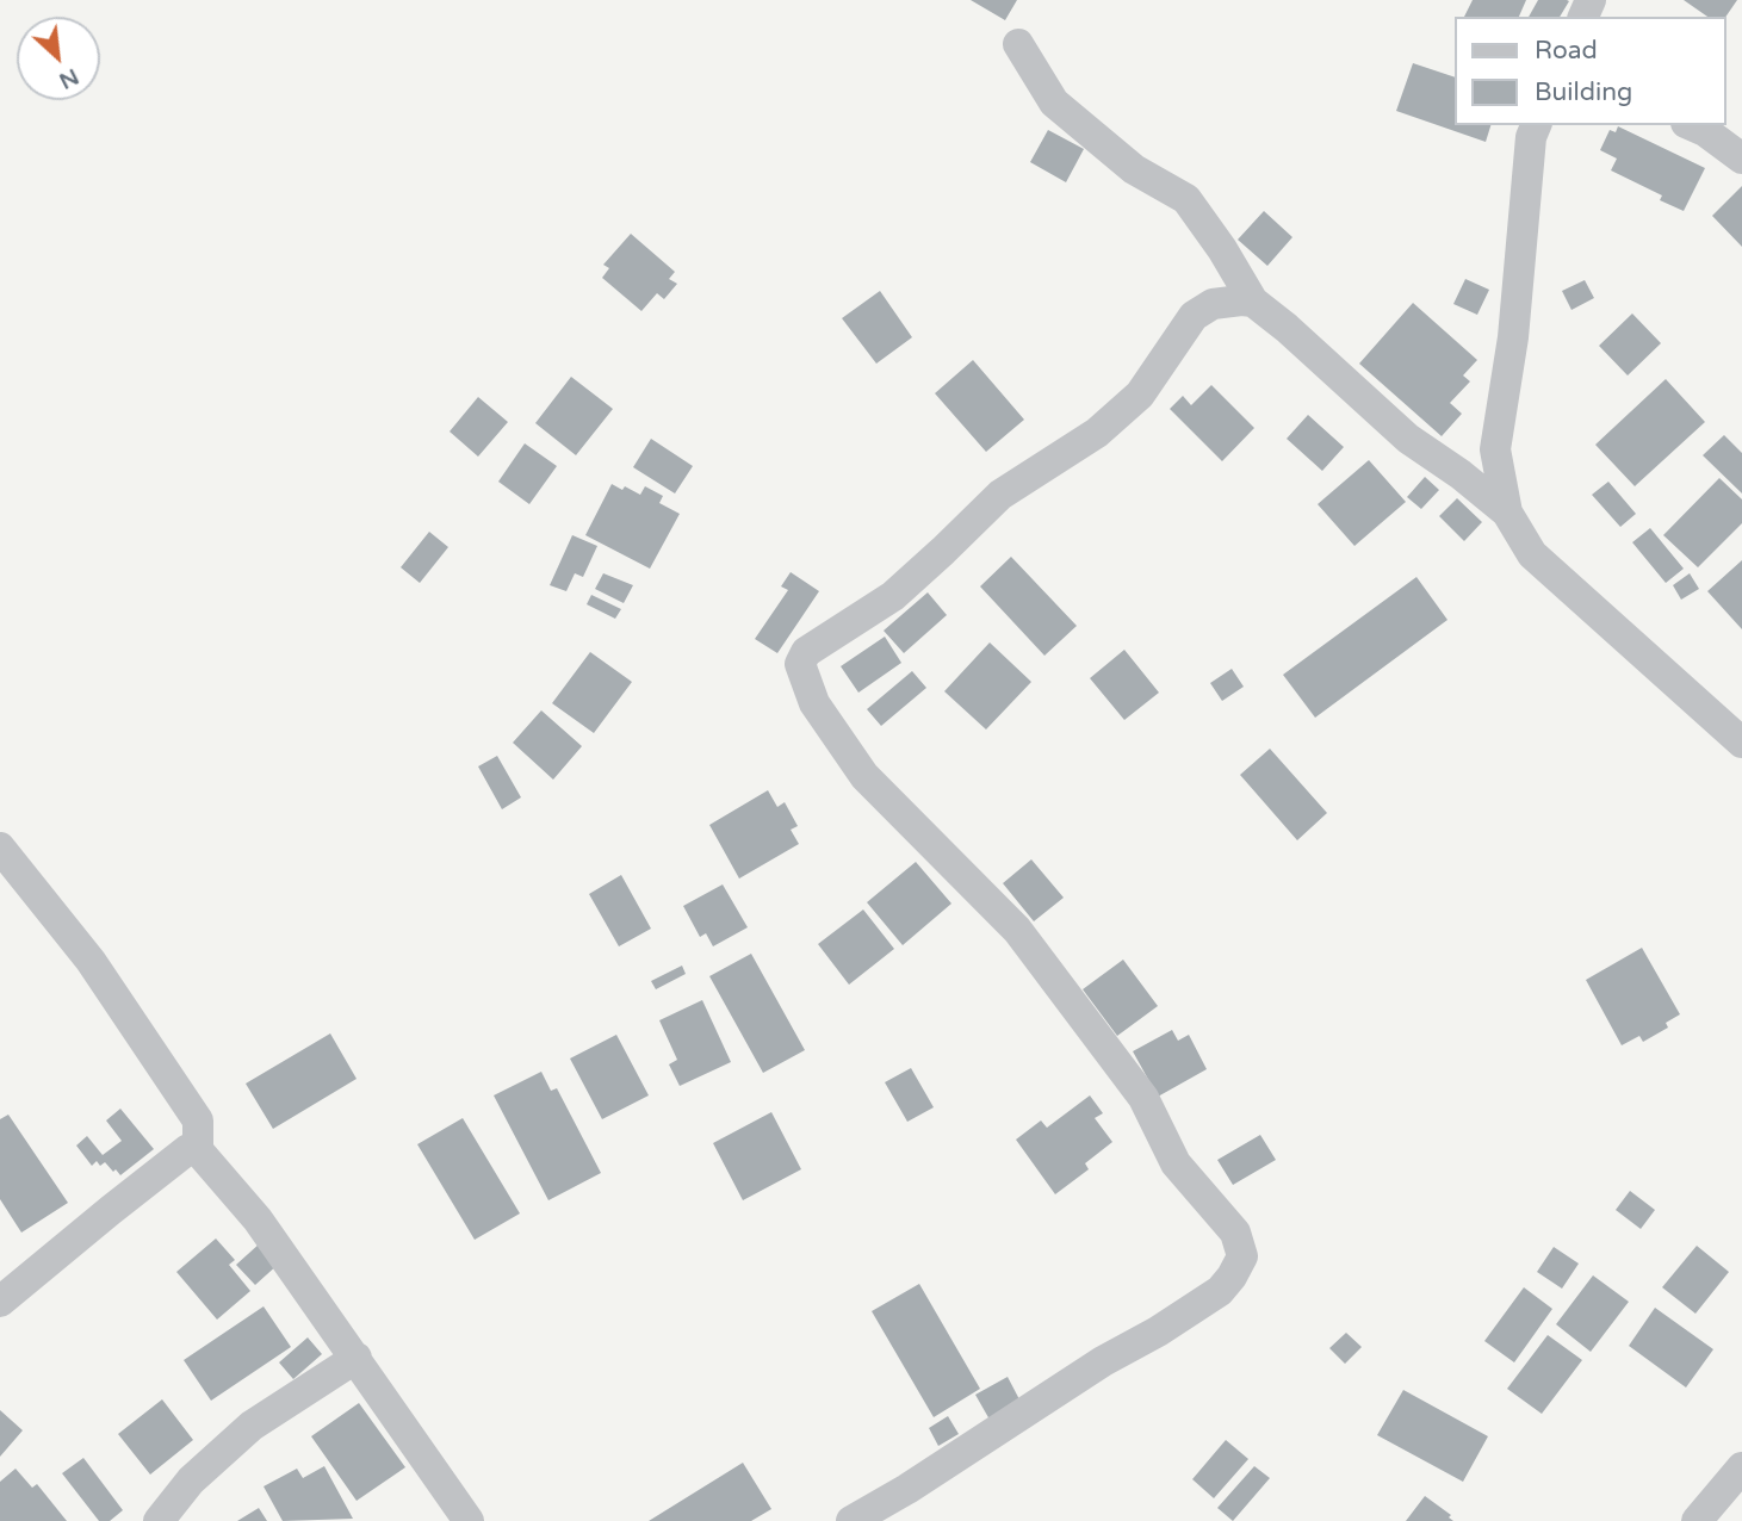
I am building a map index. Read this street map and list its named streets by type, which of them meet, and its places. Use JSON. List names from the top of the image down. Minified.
{"legend":["Road","Building"],"north":"bottom right"}
